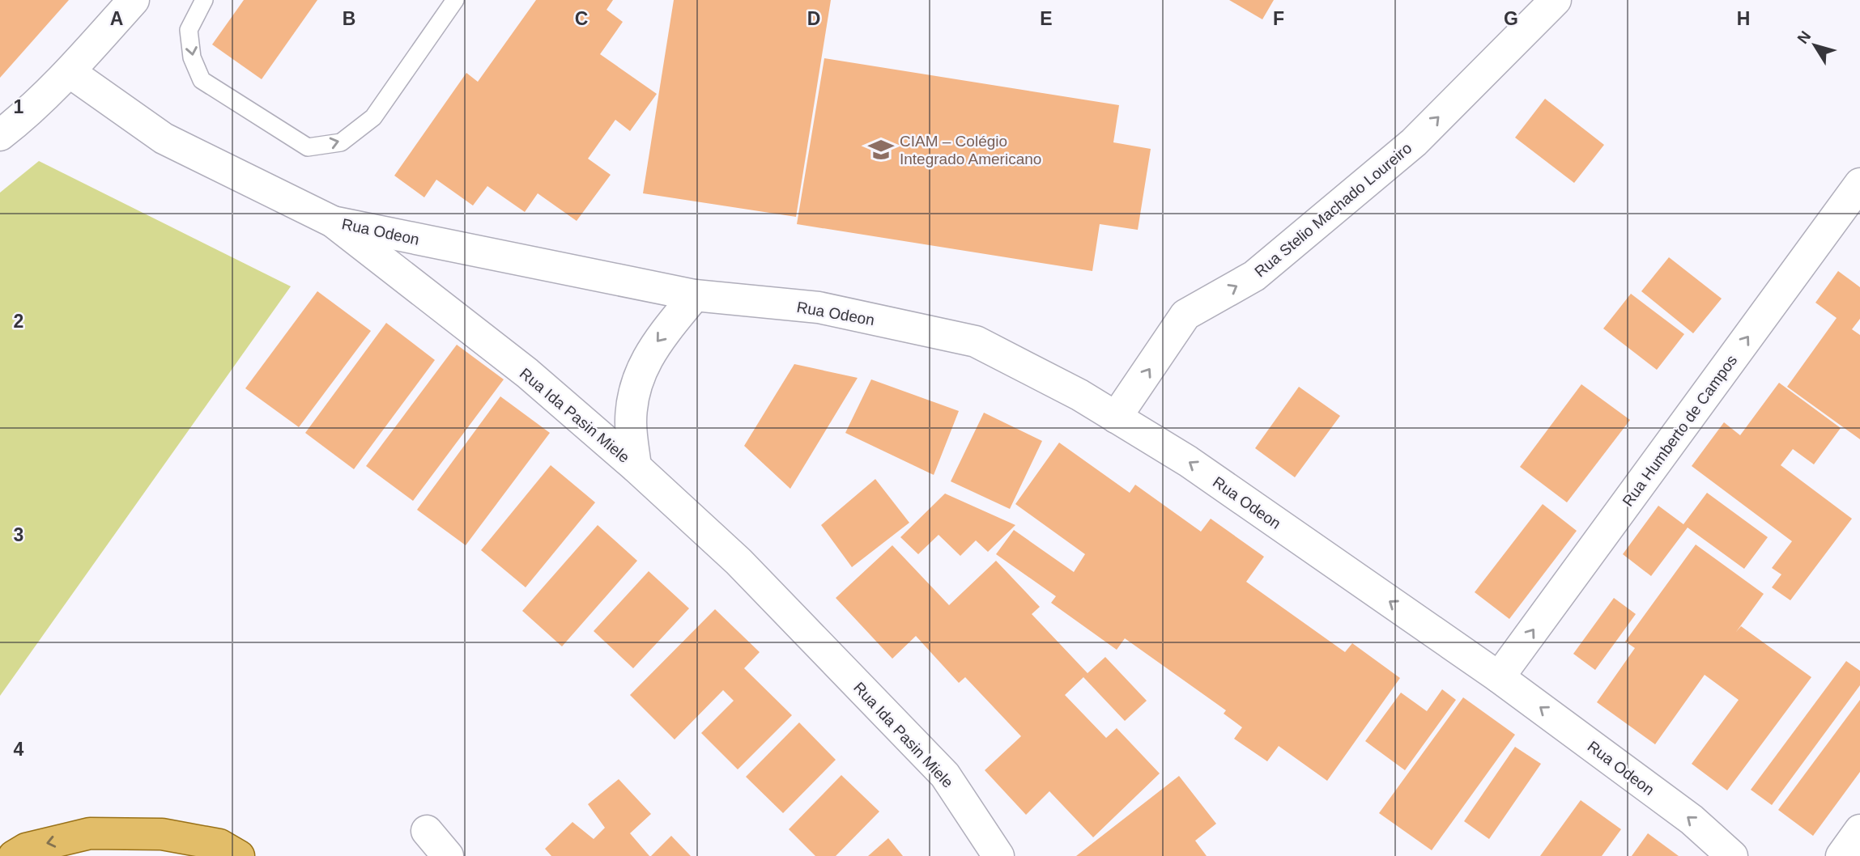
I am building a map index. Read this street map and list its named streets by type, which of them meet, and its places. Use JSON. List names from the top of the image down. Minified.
{"streets":{"street":["Rua Stelio Machado Loureiro","Rua Odeon","Rua Ida Pasin Miele","Rua Humberto de Campos"]},"crossings":[["Rua Stelio Machado Loureiro","Rua Odeon"],["Rua Odeon","Rua Ida Pasin Miele"],["Rua Odeon","Rua Humberto de Campos"]],"one_way":["Rua Stelio Machado Loureiro","Rua Odeon","Rua Humberto de Campos"],"places":{"school or university":["CIAM – Colégio Integrado Americano"]},"north":"top left","grid":{"columns":["A","B","C","D","E","F","G","H"],"rows":["1","2","3","4"]}}
